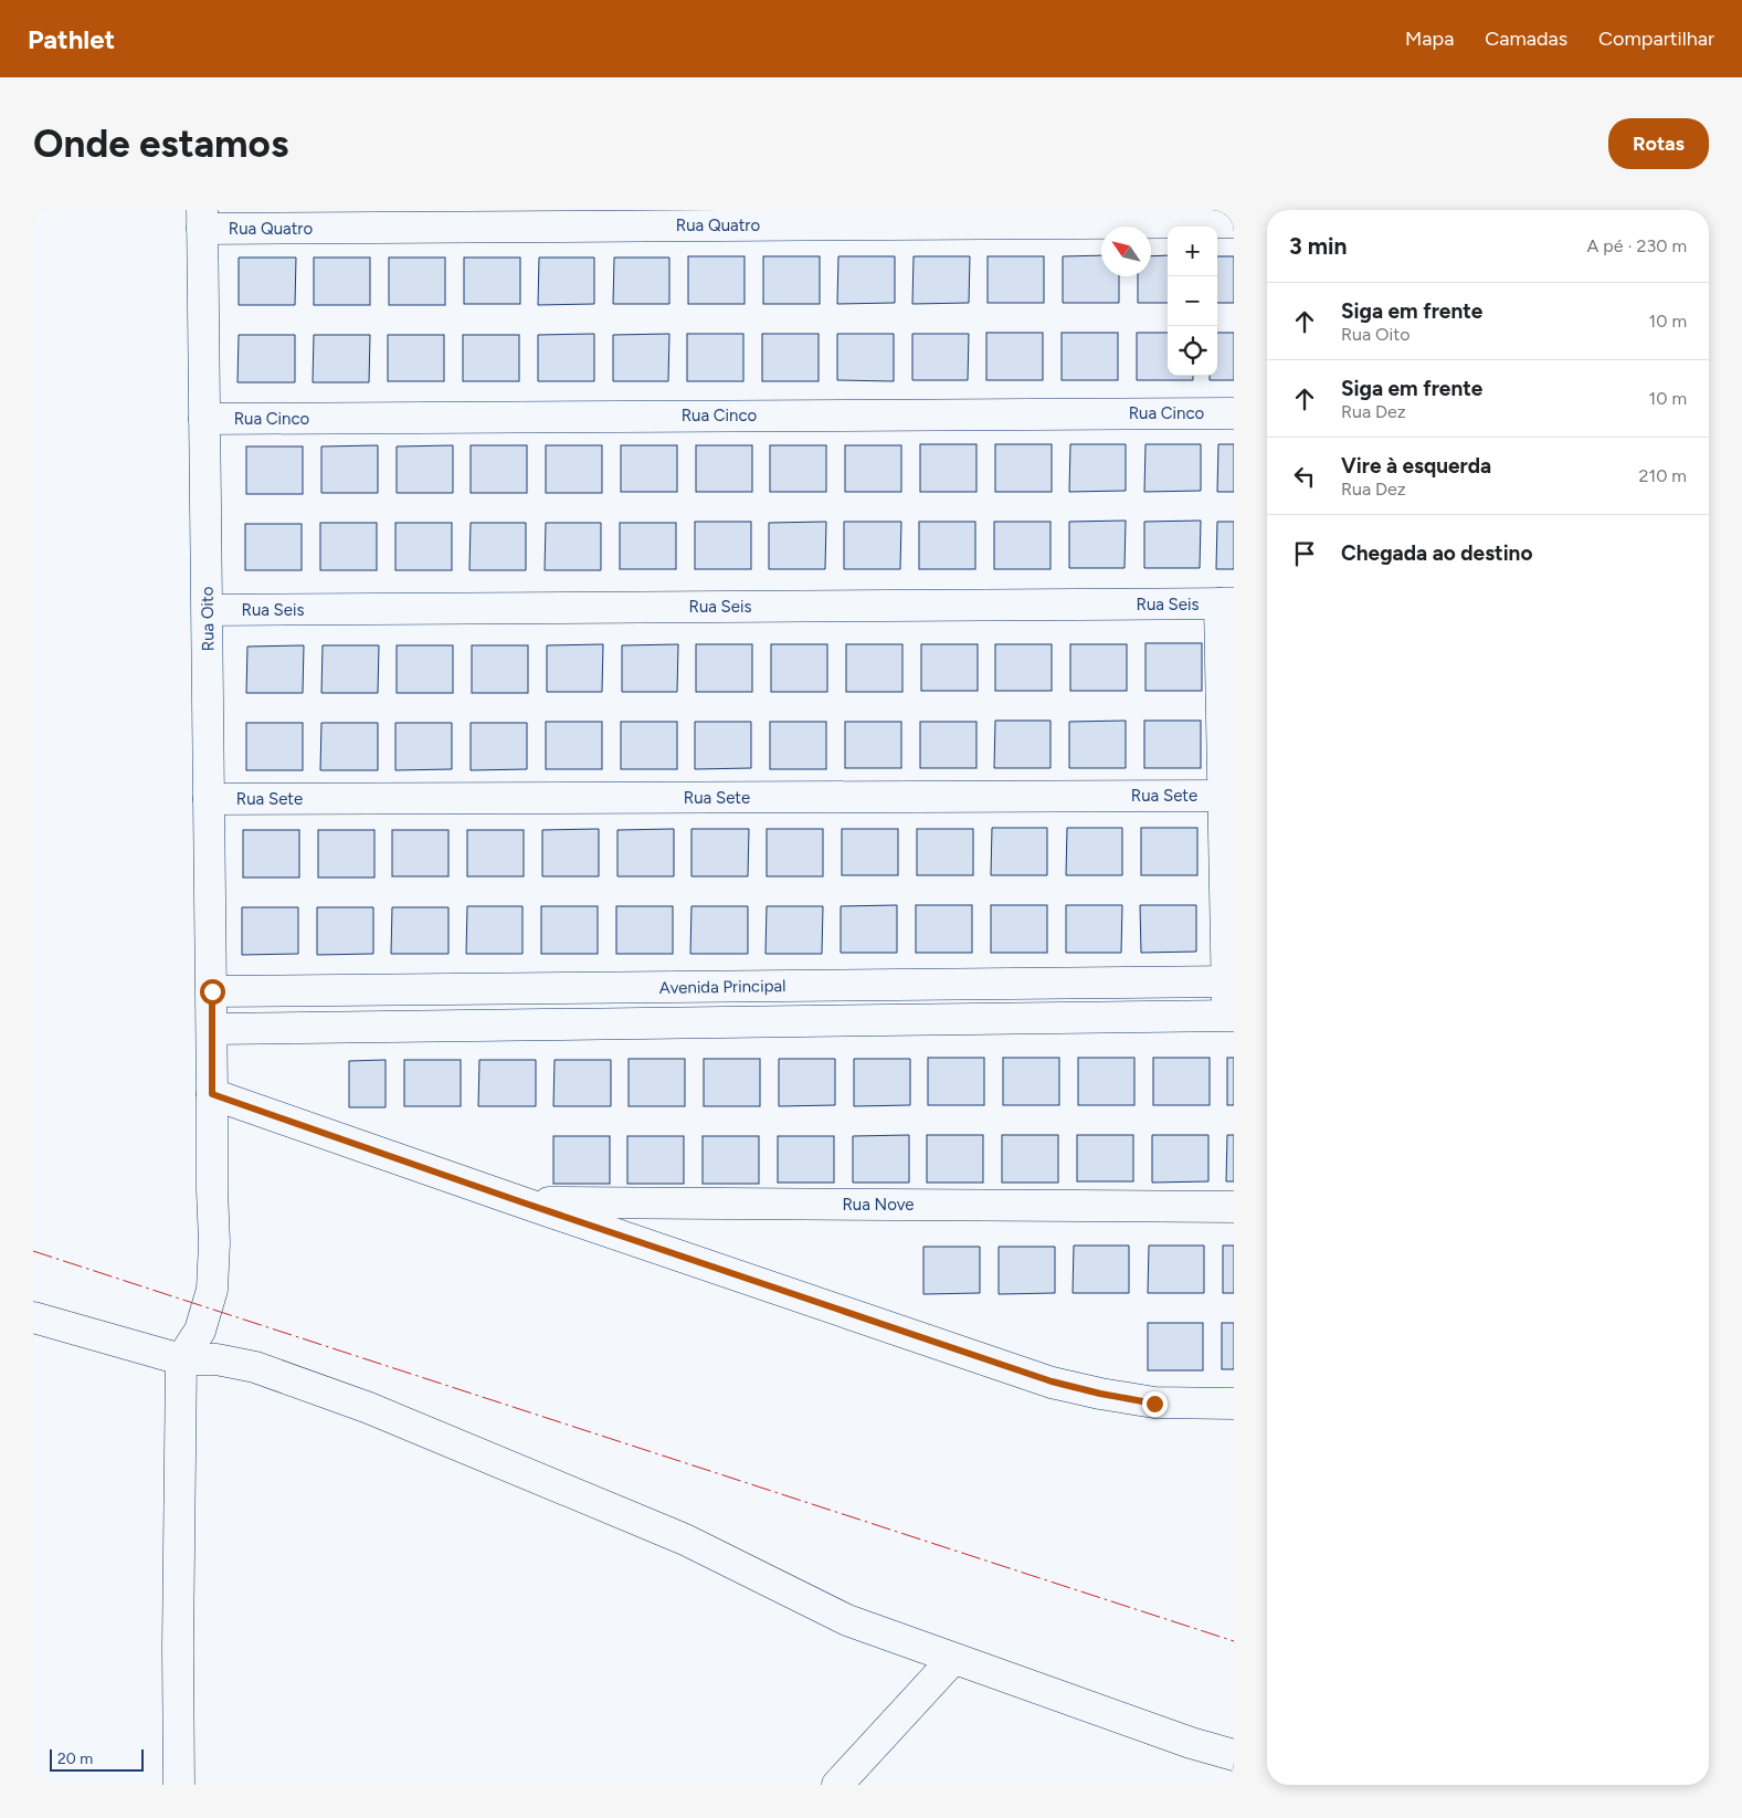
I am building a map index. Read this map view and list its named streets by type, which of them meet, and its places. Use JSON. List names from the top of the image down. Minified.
{"streets":{"street":["Rua Quatro","Rua Cinco","Rua Seis","Rua Oito","Rua Sete","Avenida Principal","Rua Nove"]},"crossings":[["Rua Quatro","Rua Oito"],["Rua Cinco","Rua Oito"],["Rua Seis","Rua Oito"],["Rua Oito","Rua Sete"],["Rua Oito","Avenida Principal"]],"scale_bar":"20 m","north":"top left","page":{"header":"Pathlet","nav":["Mapa","Camadas","Compartilhar"],"buttons":"Rotas","title":"Onde estamos","heading":["3 min","A pé · 230 m"],"map_buttons":["+","−"],"list":[["Siga em frente","Rua Oito","10 m"],["Siga em frente","Rua Dez","10 m"],["Vire à esquerda","Rua Dez","210 m"],"Chegada ao destino"],"scale":"20 m"}}
